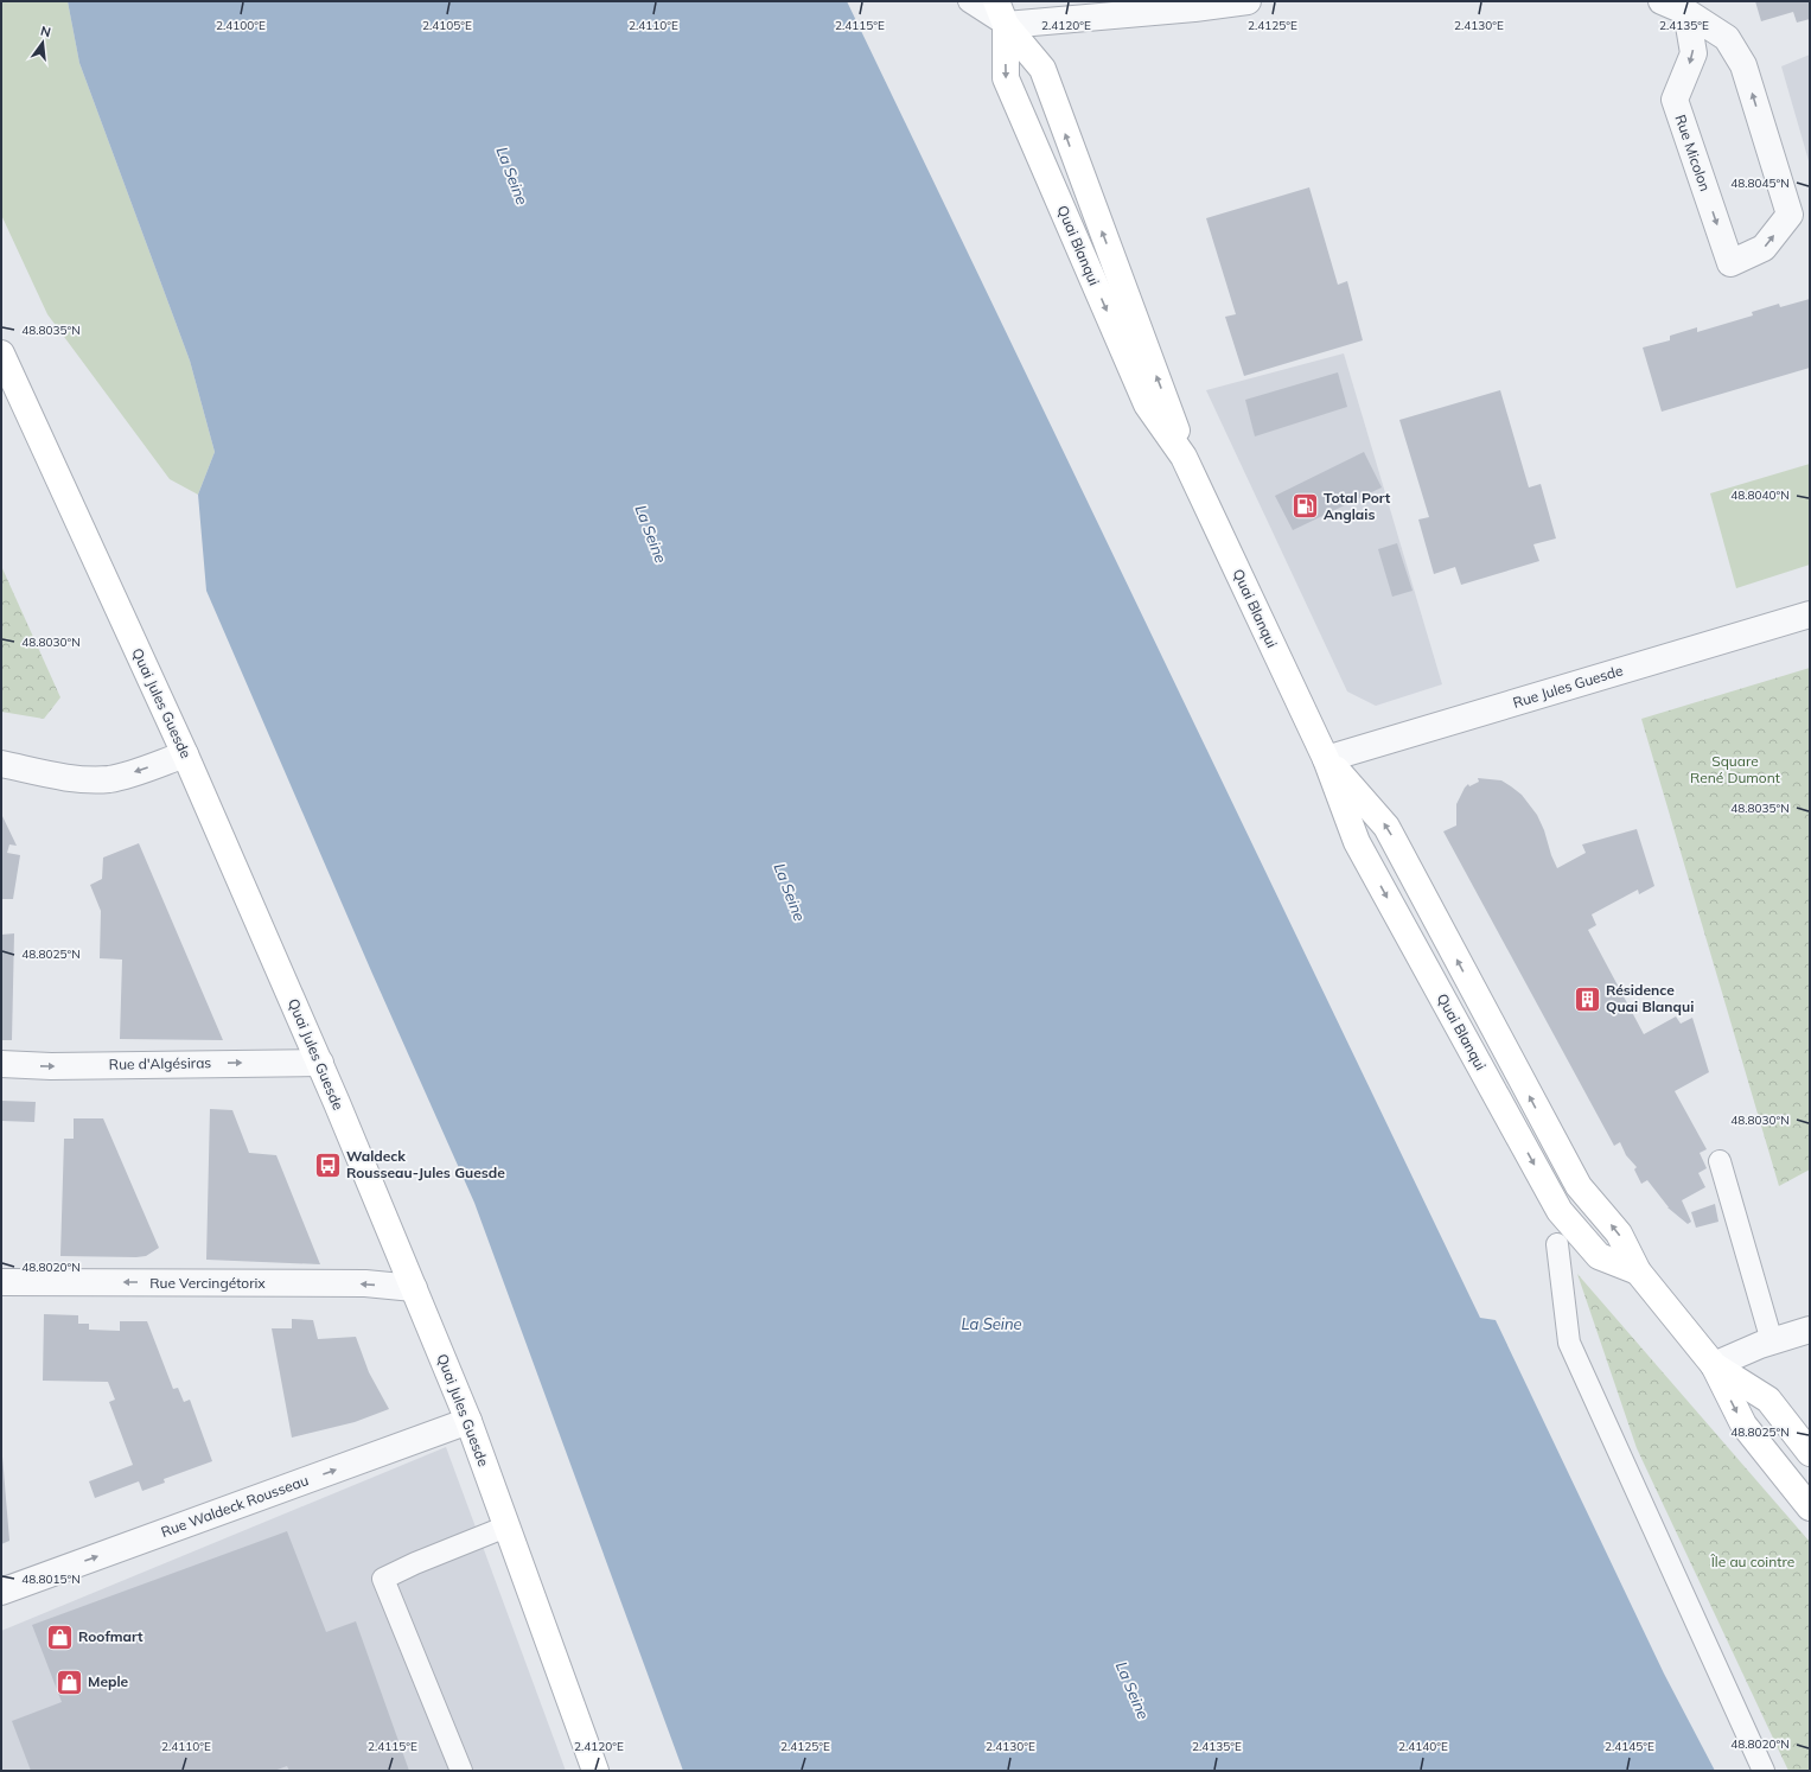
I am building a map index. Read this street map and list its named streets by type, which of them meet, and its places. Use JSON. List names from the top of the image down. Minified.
{"streets":{"main road":["Quai Blanqui","Quai Jules Guesde"],"street":["Rue Micolon","Rue Jules Guesde","Rue d'Algésiras","Rue Vercingétorix","Rue Waldeck Rousseau"]},"crossings":[["Quai Blanqui","Rue Jules Guesde"],["Quai Jules Guesde","Rue d'Algésiras"],["Quai Jules Guesde","Rue Vercingétorix"],["Quai Jules Guesde","Rue Waldeck Rousseau"]],"one_way":["Rue d'Algésiras","Rue Vercingétorix","Rue Waldeck Rousseau"],"water":["La Seine"],"parks":["Square René Dumont","Île au cointre"],"places":{"fuel station":["Total Port Anglais"],"building":["Résidence Quai Blanqui"],"bus stop":["Waldeck Rousseau-Jules Guesde"],"shop":["Roofmart","Meple"]},"north":"top","coordinates":["2.4100°E","2.4105°E","2.4110°E","2.4115°E","2.4120°E","2.4125°E","2.4130°E","2.4135°E","48.8045°N","48.8035°N","48.8040°N","48.8030°N","48.8025°N","48.8020°N","48.8015°N","2.4140°E","2.4145°E"]}
